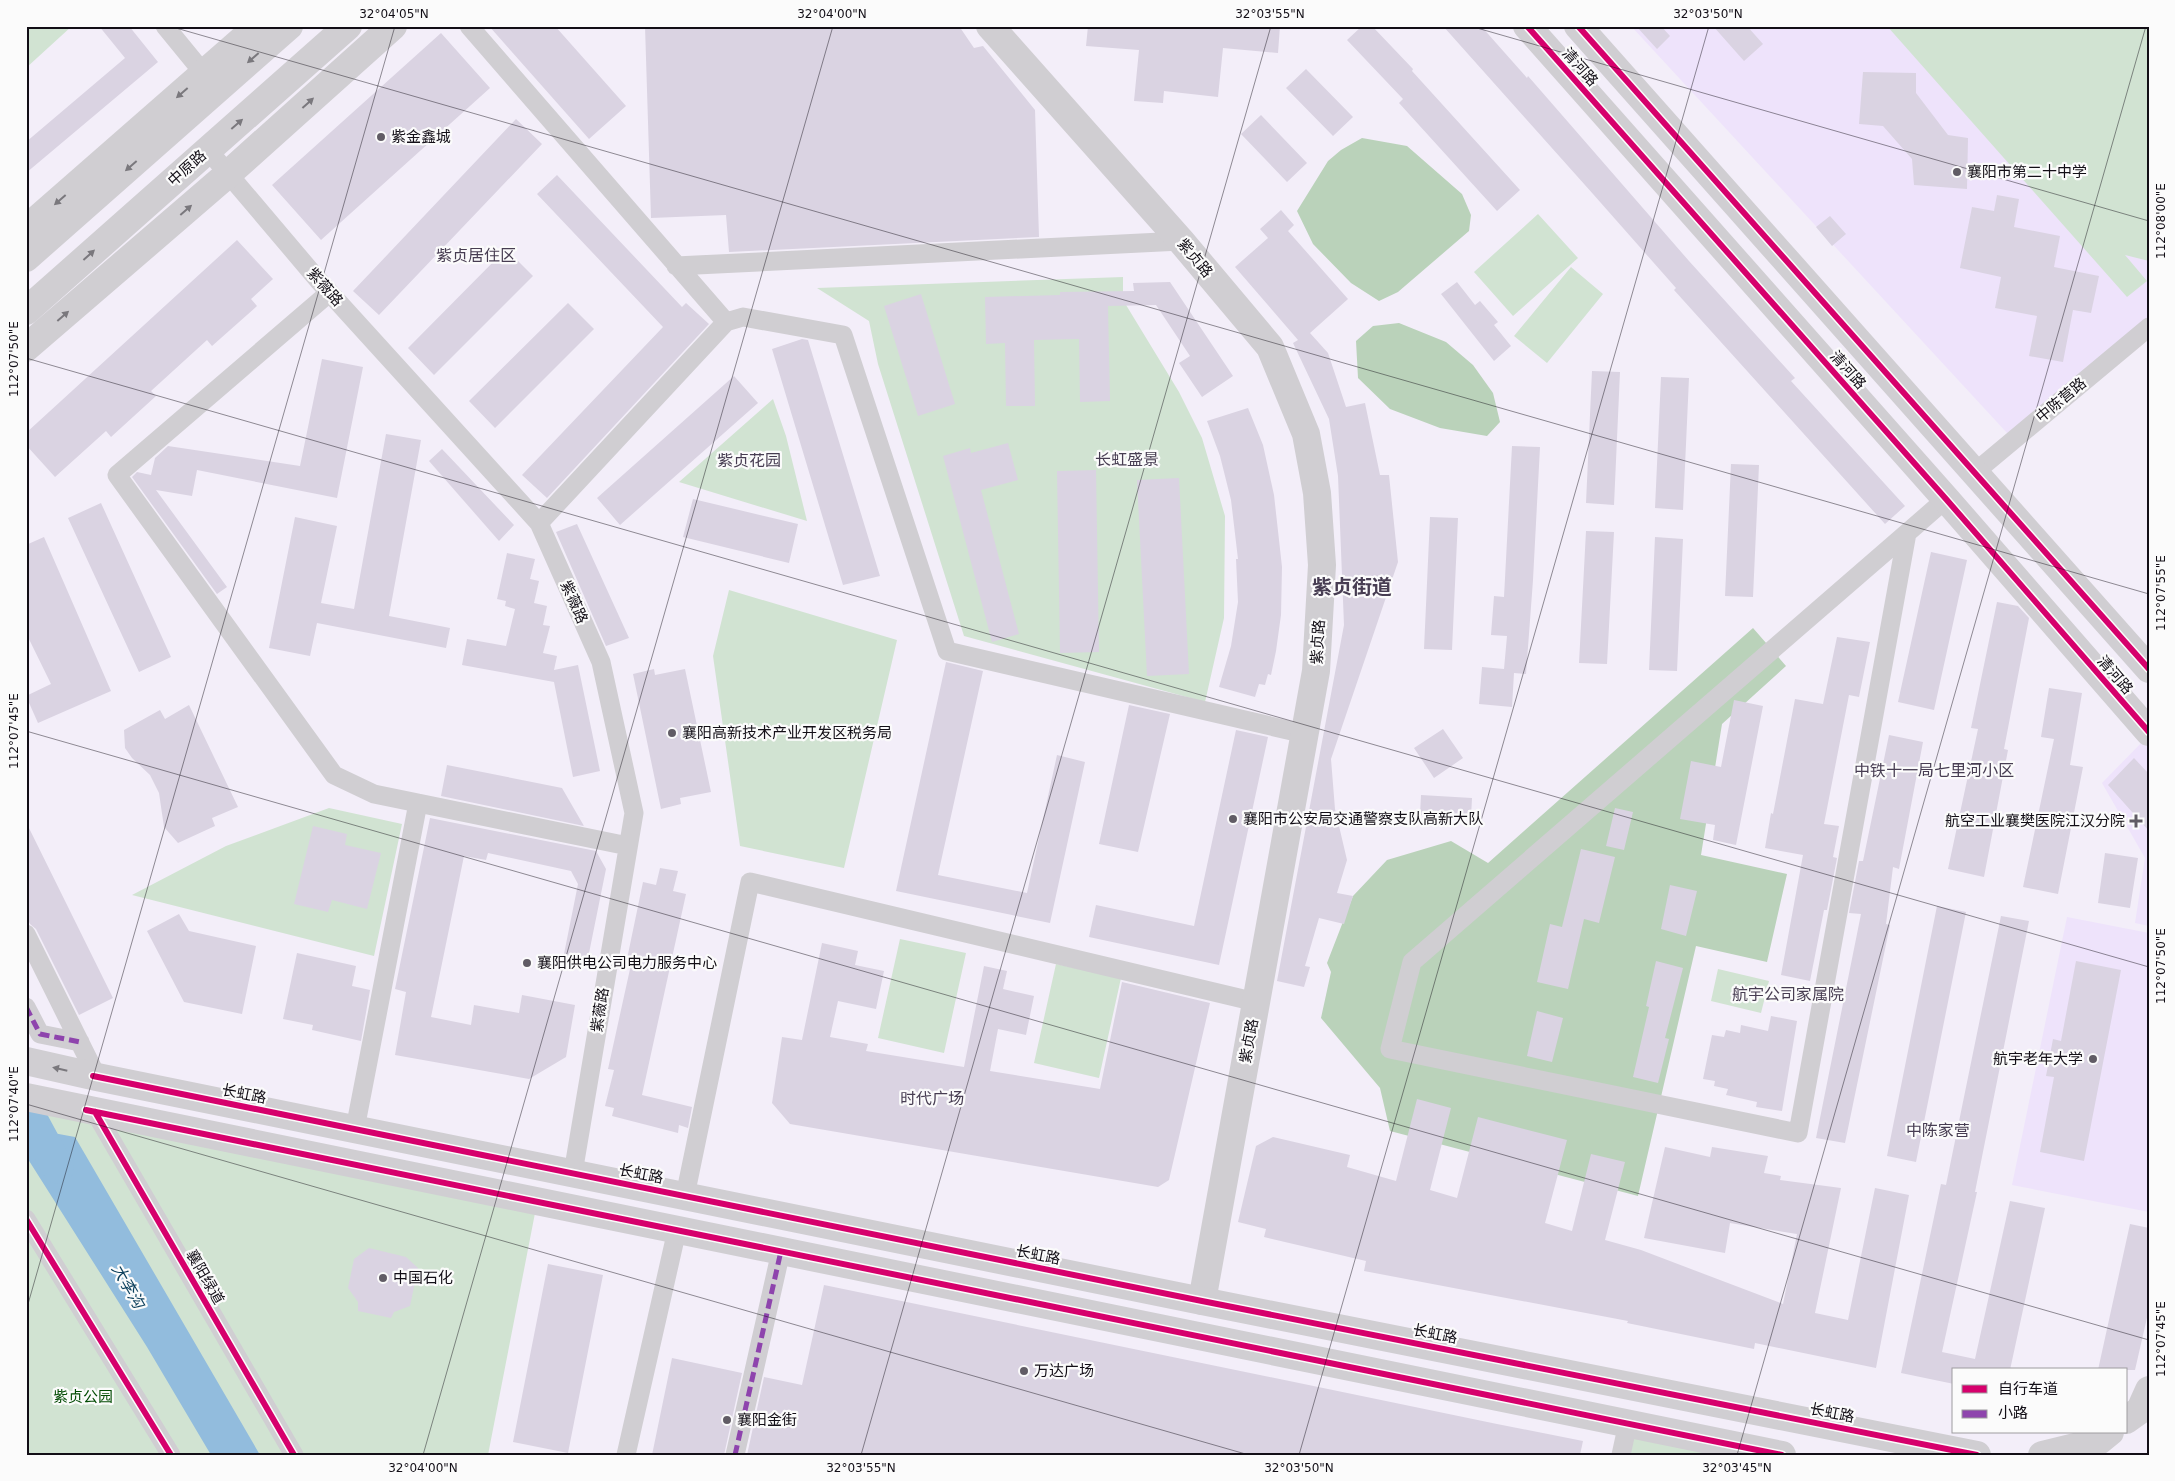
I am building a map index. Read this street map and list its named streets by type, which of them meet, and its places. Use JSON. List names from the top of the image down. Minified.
{"streets":{"main road":["清河路","中原路","紫贞路","长虹路"],"street":["紫薇路","中陈营路","襄阳绿道"]},"crossings":[["清河路","中陈营路"],["中原路","紫薇路"],["紫贞路","长虹路"],["紫薇路","长虹路"]],"districts":["紫贞居住区","长虹盛景","紫贞花园","紫贞街道","中铁十一局七里河小区","航宇公司家属院","时代广场","中陈家营"],"water":["大李沟"],"parks":["紫贞公园"],"places":{"other":["紫金鑫城","襄阳市第二十中学","襄阳高新技术产业开发区税务局","襄阳市公安局交通警察支队高新大队","襄阳供电公司电力服务中心","航宇老年大学","中国石化","万达广场","襄阳金街"],"health":["航空工业襄樊医院江汉分院"]},"legend":["自行车道","小路"],"coordinates":["32°04'05\"N","32°04'00\"N","32°03'55\"N","32°03'50\"N","112°08'00\"E","112°07'50\"E","112°07'55\"E","112°07'45\"E","112°07'40\"E","32°03'45\"N"]}
